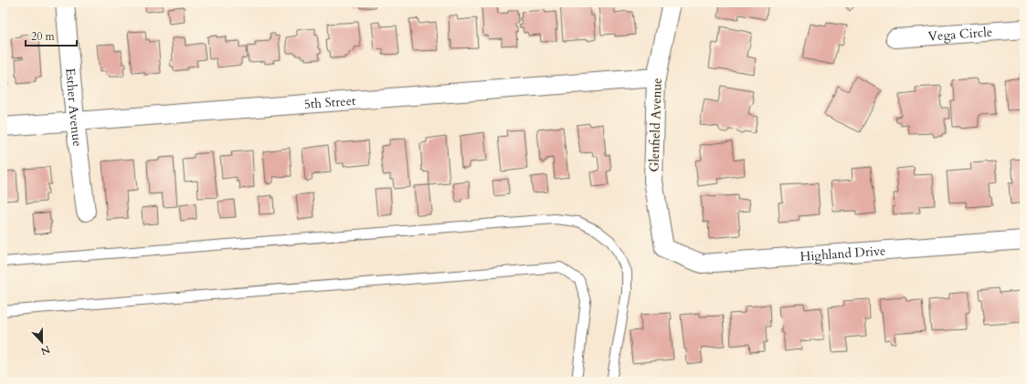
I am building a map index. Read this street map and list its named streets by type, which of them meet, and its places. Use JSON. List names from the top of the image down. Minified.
{"streets":{"street":["Vega Circle","5th Street","Esther Avenue","Glenfield Avenue","Highland Drive"]},"crossings":[["5th Street","Esther Avenue"],["5th Street","Glenfield Avenue"],["Glenfield Avenue","Highland Drive"]],"scale_bar":"20 m","north":"bottom"}
